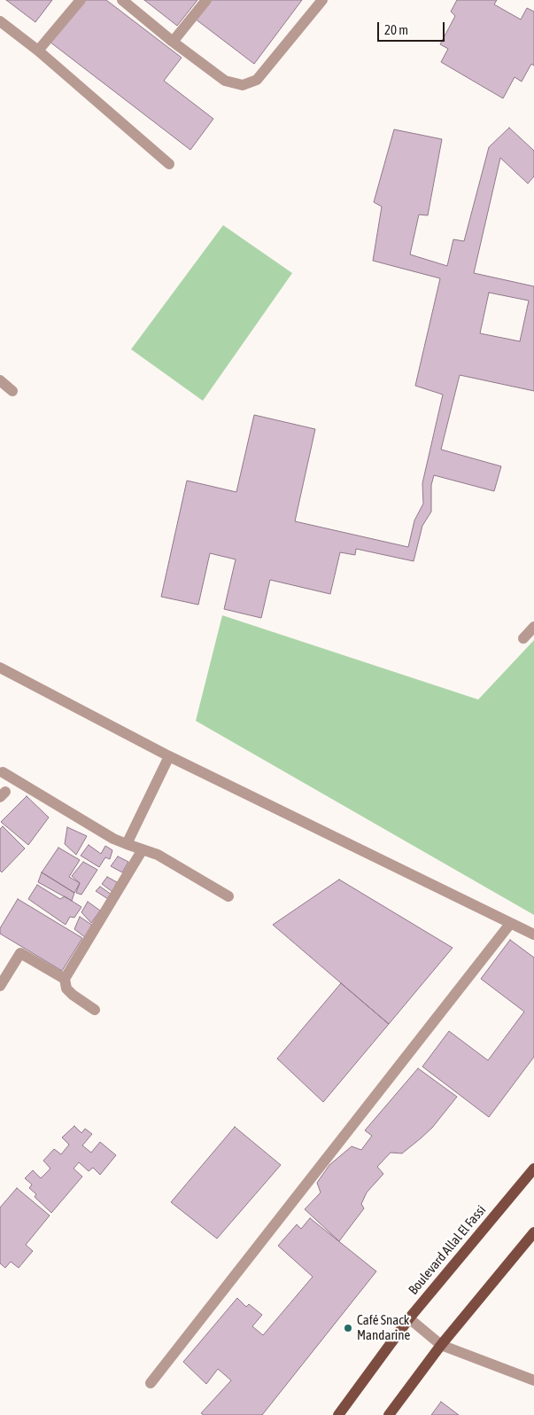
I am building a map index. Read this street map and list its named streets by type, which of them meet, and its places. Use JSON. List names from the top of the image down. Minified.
{"streets":{"main road":["Boulevard Allal El Fassi"]},"places":["Café Snack Mandarine"],"scale_bar":"20 m"}
